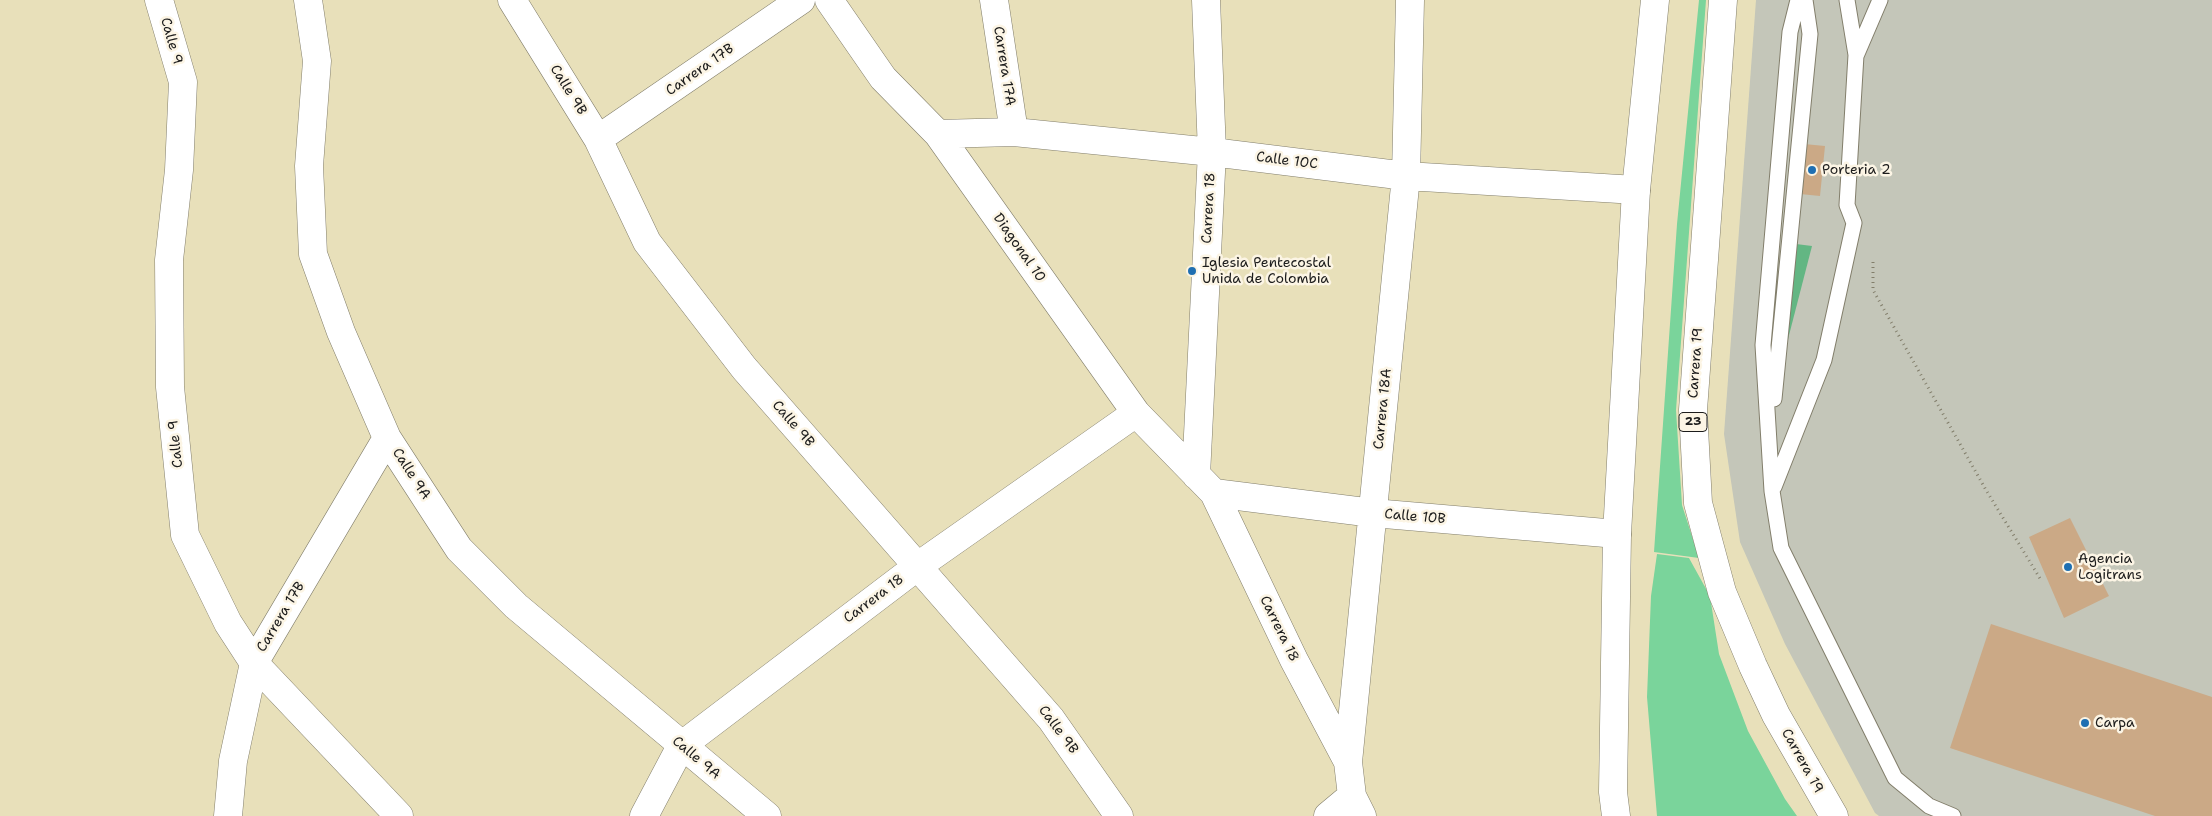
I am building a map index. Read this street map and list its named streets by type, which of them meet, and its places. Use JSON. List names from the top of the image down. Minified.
{"streets":{"street":["Calle 9","Carrera 17A","Carrera 17B","Calle 9B","Calle 10C","Carrera 18","Diagonal 10","Carrera 19","Carrera 18A","23","Calle 9A","Calle 10B"]},"crossings":[["Calle 9","Carrera 17B"],["Carrera 17A","Calle 10C"],["Carrera 17B","Calle 9B"],["Carrera 17B","Calle 9A"],["Calle 9B","Carrera 18"],["Calle 10C","Carrera 18"],["Calle 10C","Diagonal 10"],["Calle 10C","Carrera 18A"],["Carrera 18","Diagonal 10"],["Carrera 18","Carrera 18A"],["Carrera 18","Calle 9A"],["Carrera 18","Calle 10B"],["Diagonal 10","Calle 10B"],["Carrera 18A","Calle 10B"]],"places":["Porteria 2","Iglesia Pentecostal Unida de Colombia","Agencia Logitrans","Carpa"]}
